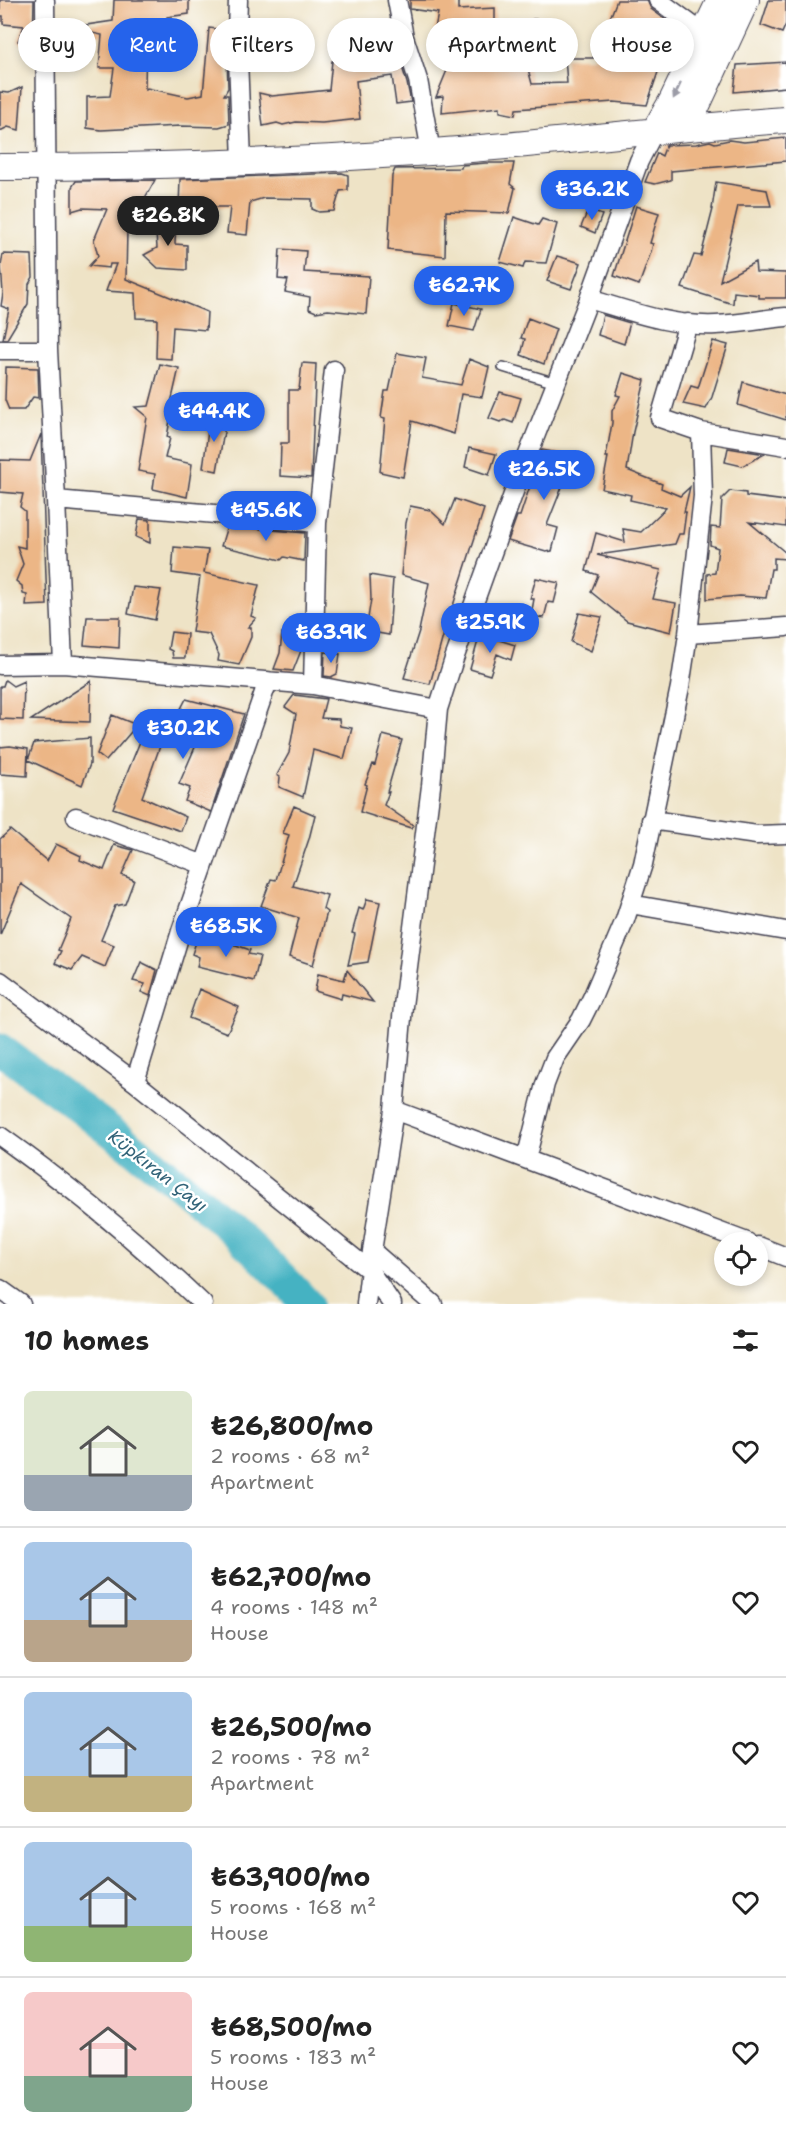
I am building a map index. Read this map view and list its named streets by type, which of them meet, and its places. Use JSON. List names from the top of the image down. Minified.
{"water":["Küpkıran Çayı"],"page":{"chip":["Buy","Rent","Filters","New","Apartment","House"],"price":["₺36.2K","₺26.8K","₺62.7K","₺44.4K","₺26.5K","₺45.6K","₺25.9K","₺63.9K","₺30.2K","₺68.5K"],"heading":"10 homes","list":[{"name":"₺26,800/mo","note":"2 rooms · 68 m² · Apartment"},{"name":"₺62,700/mo","note":"4 rooms · 148 m² · House"},{"name":"₺26,500/mo","note":"2 rooms · 78 m² · Apartment"},{"name":"₺63,900/mo","note":"5 rooms · 168 m² · House"},{"name":"₺68,500/mo","note":"5 rooms · 183 m² · House"}]}}
